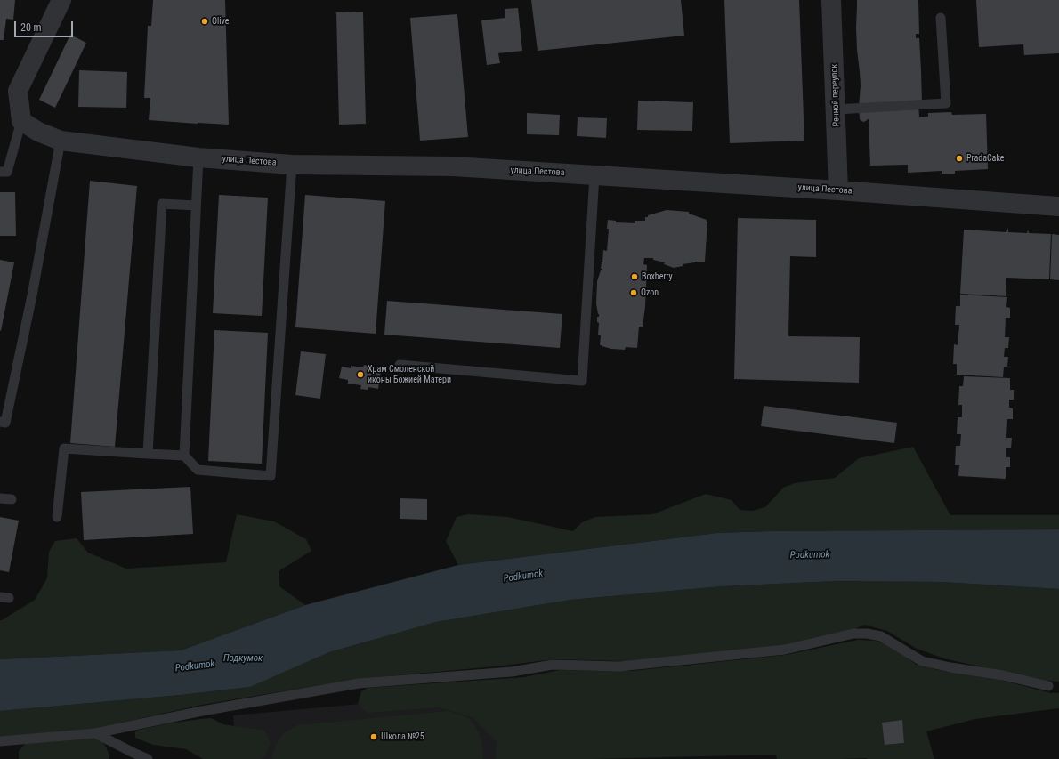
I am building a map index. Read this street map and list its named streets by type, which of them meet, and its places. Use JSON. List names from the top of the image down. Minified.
{"streets":{"street":["Речной переулок","улица Пестова"]},"crossings":[["Речной переулок","улица Пестова"]],"water":["Podkumok","Подкумок"],"places":["Olive","PradaCake","Boxberry","Ozon","Храм Смоленской иконы Божией Матери","Школа №25"],"scale_bar":"20 m"}
